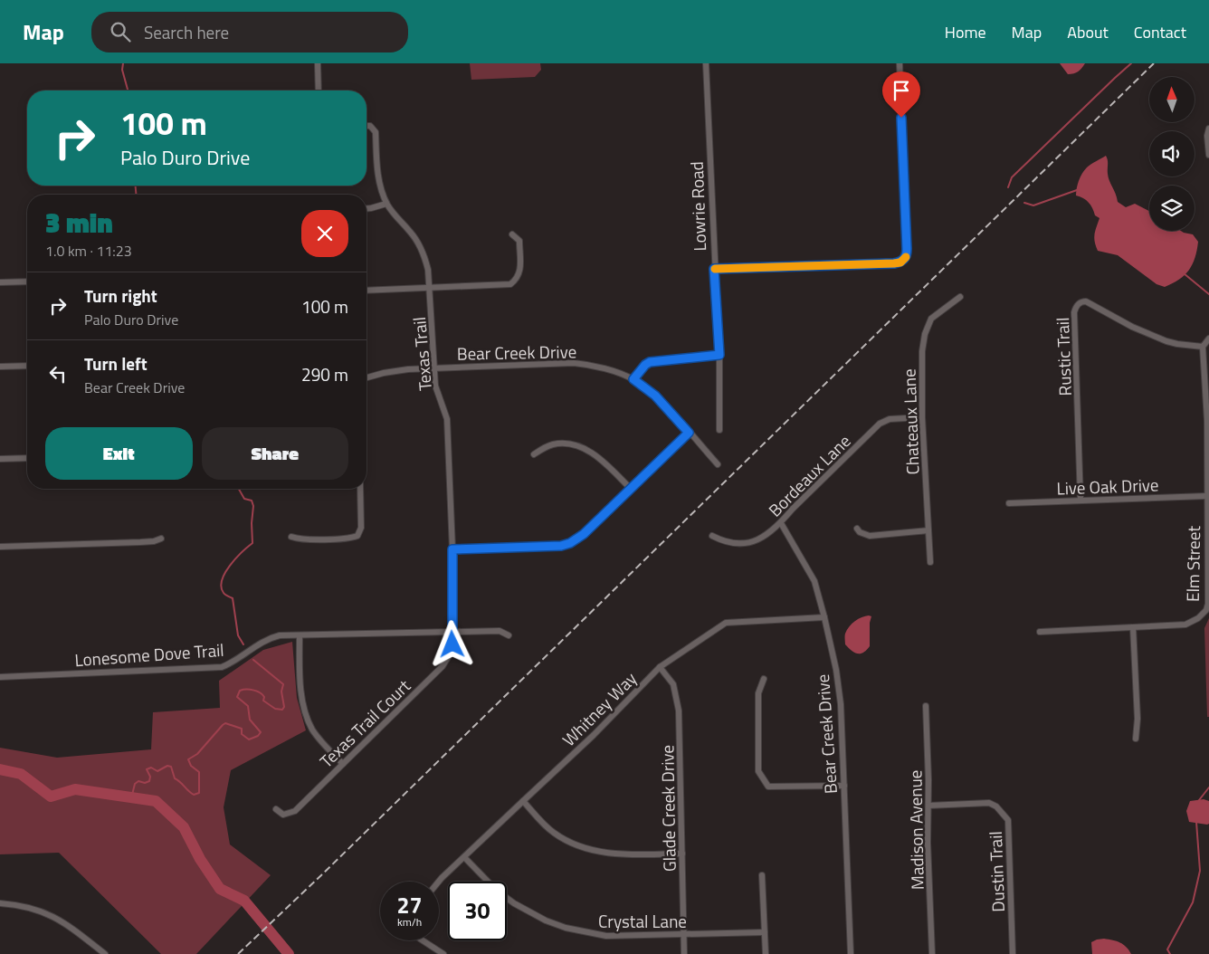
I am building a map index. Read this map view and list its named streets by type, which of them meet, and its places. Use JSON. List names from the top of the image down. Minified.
{"streets":{"street":["Lowrie Road","Bear Creek Drive","Texas Trail","Rustic Trail","Chateaux Lane","Bordeaux Lane","Live Oak Drive","Elm Street","Lonesome Dove Trail","Whitney Way","Texas Trail Court","Glade Creek Drive","Madison Avenue","Dustin Trail","Crystal Lane"]},"crossings":[["Bear Creek Drive","Texas Trail"],["Bear Creek Drive","Bordeaux Lane"],["Bear Creek Drive","Whitney Way"],["Texas Trail","Lonesome Dove Trail"],["Texas Trail","Texas Trail Court"],["Rustic Trail","Live Oak Drive"],["Rustic Trail","Elm Street"],["Chateaux Lane","Bordeaux Lane"],["Live Oak Drive","Elm Street"],["Lonesome Dove Trail","Texas Trail Court"],["Whitney Way","Glade Creek Drive"],["Whitney Way","Crystal Lane"],["Glade Creek Drive","Crystal Lane"],["Madison Avenue","Dustin Trail"]],"north":"top","page":{"header":"Map","search":"Search here","nav":["Home","Map","About","Contact"],"turn":["100 m","Palo Duro Drive"],"heading":["3 min","1.0 km · 11:23"],"list":[{"name":"Turn right","note":"Palo Duro Drive","value":"100 m"},{"name":"Turn left","note":"Bear Creek Drive","value":"290 m"}],"buttons":["Exit","Share"],"speed":"27 km/h","limit":"30"}}
